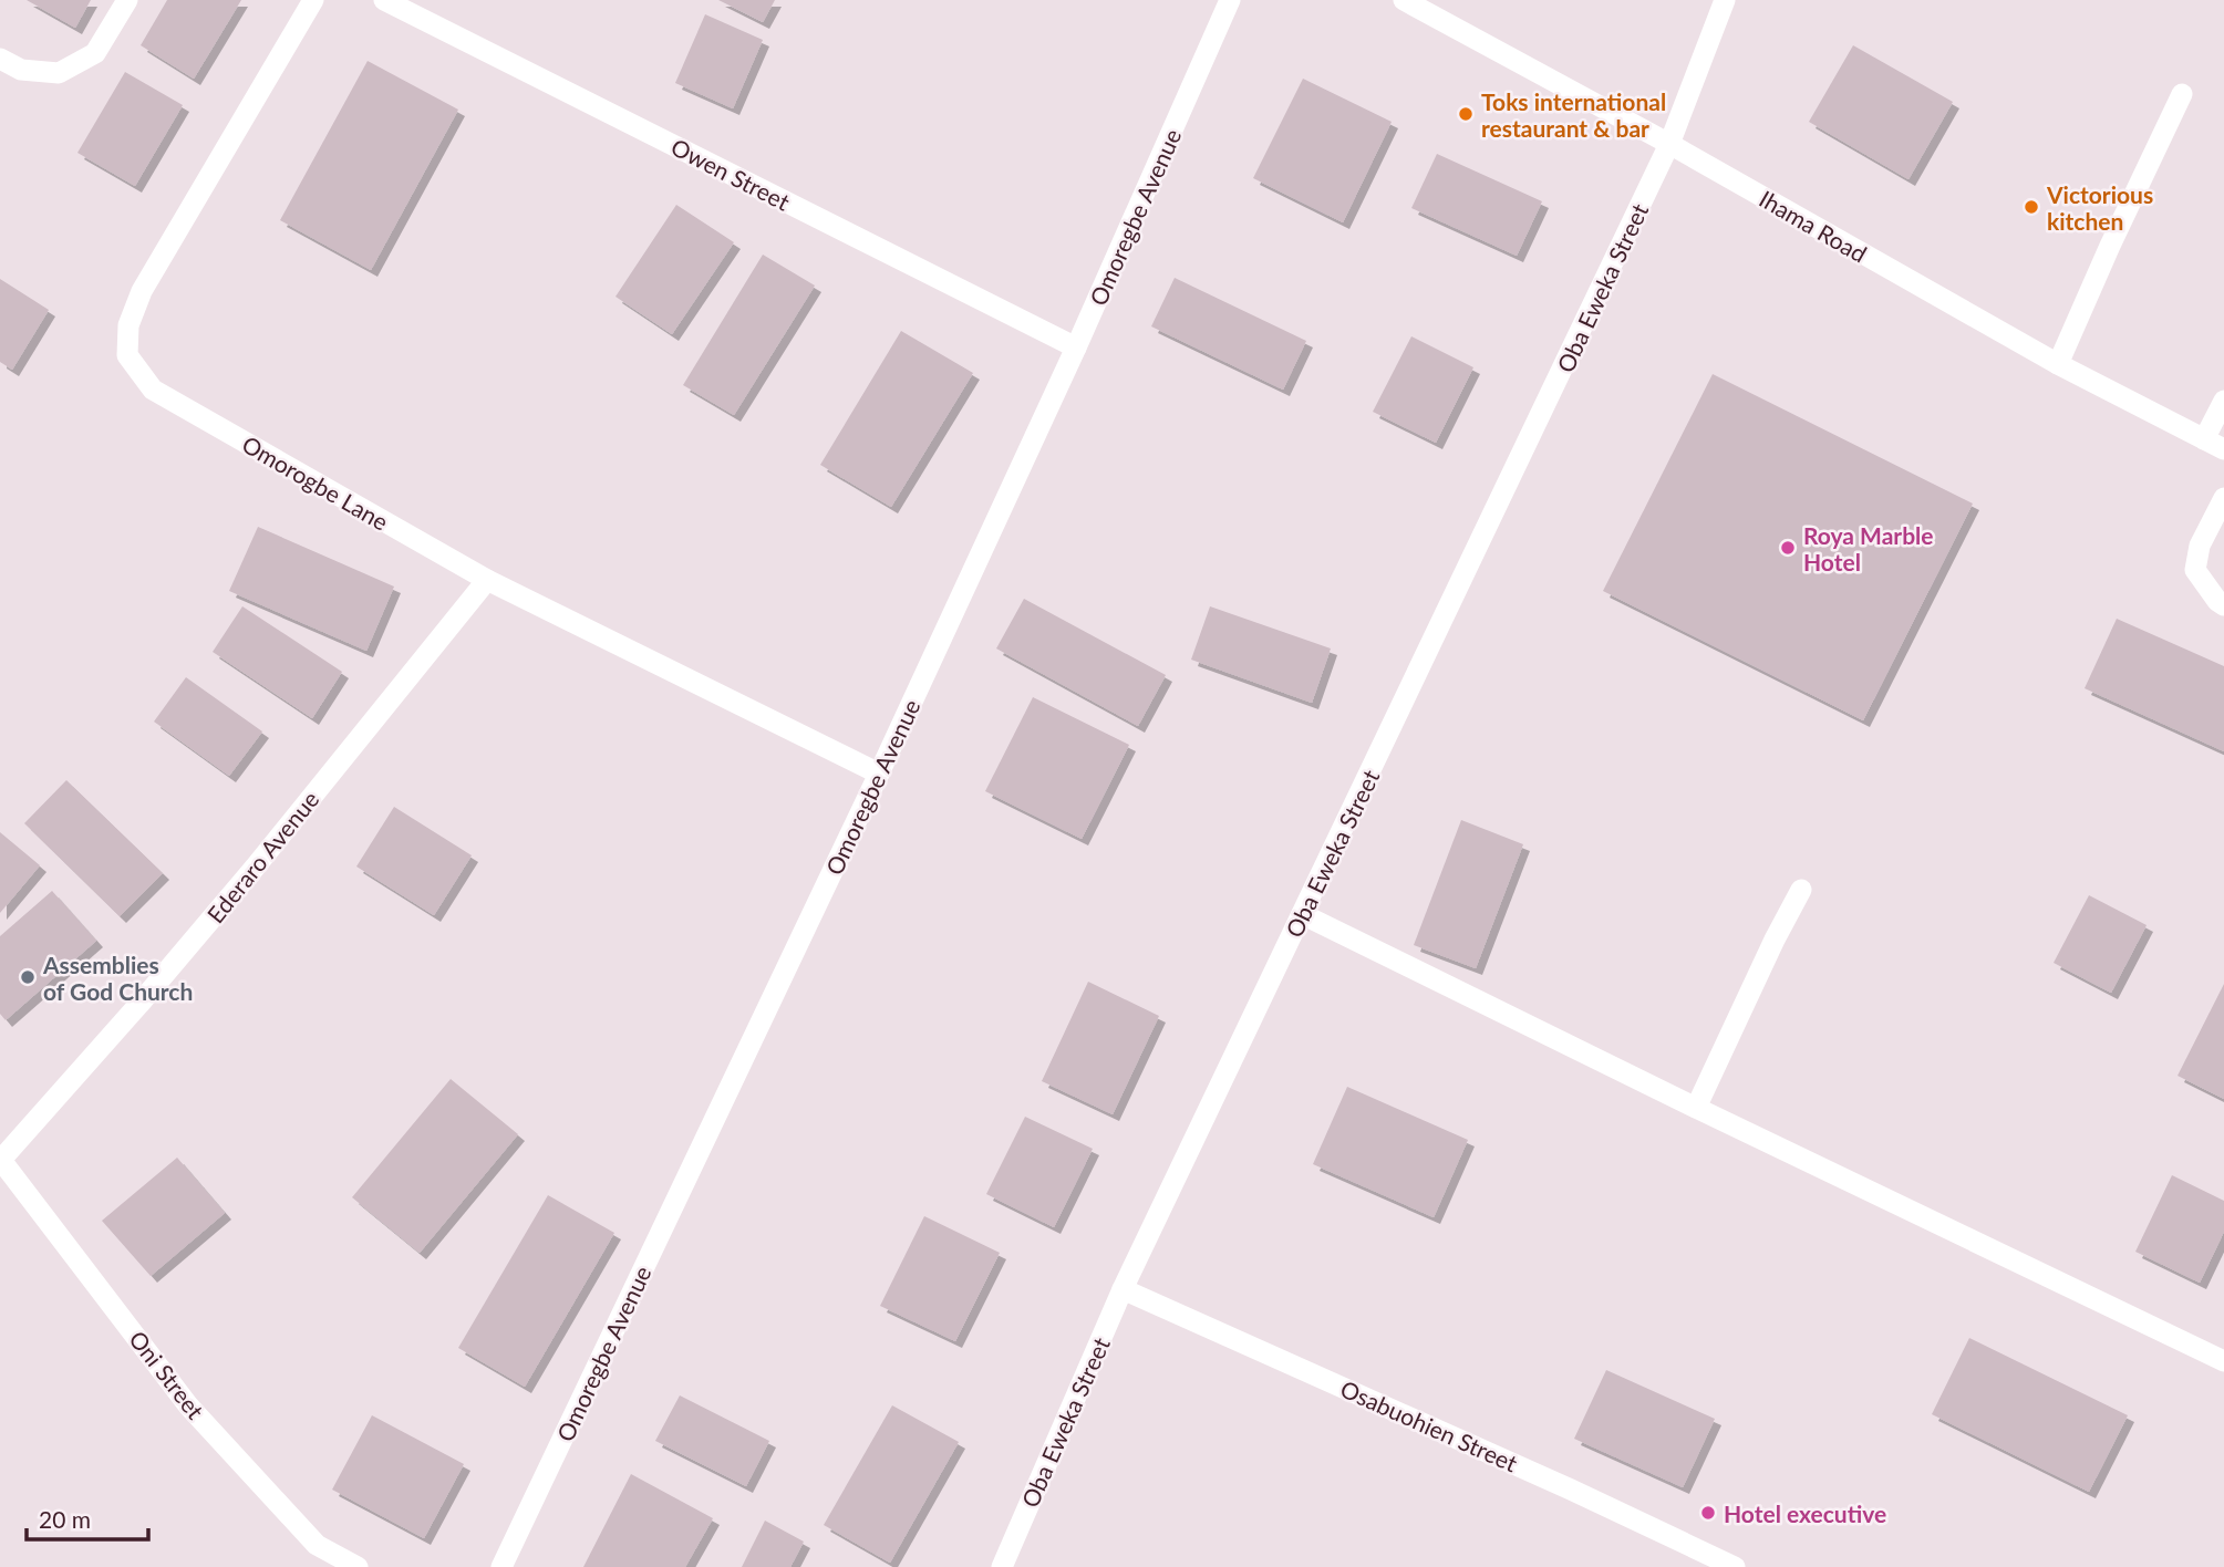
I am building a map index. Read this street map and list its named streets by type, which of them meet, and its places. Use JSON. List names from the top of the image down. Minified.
{"streets":{"street":["Owen Street","Omoregbe Avenue","Ihama Road","Oba Eweka Street","Omorogbe Lane","Ederaro Avenue","Oni Street","Osabuohien Street"]},"crossings":[["Owen Street","Omoregbe Avenue"],["Omoregbe Avenue","Omorogbe Lane"],["Ihama Road","Oba Eweka Street"],["Oba Eweka Street","Osabuohien Street"],["Omorogbe Lane","Ederaro Avenue"],["Ederaro Avenue","Oni Street"]],"places":["Toks international restaurant & bar","Victorious kitchen","Roya Marble Hotel","Assemblies of God Church","Hotel executive"],"scale_bar":"20 m"}
